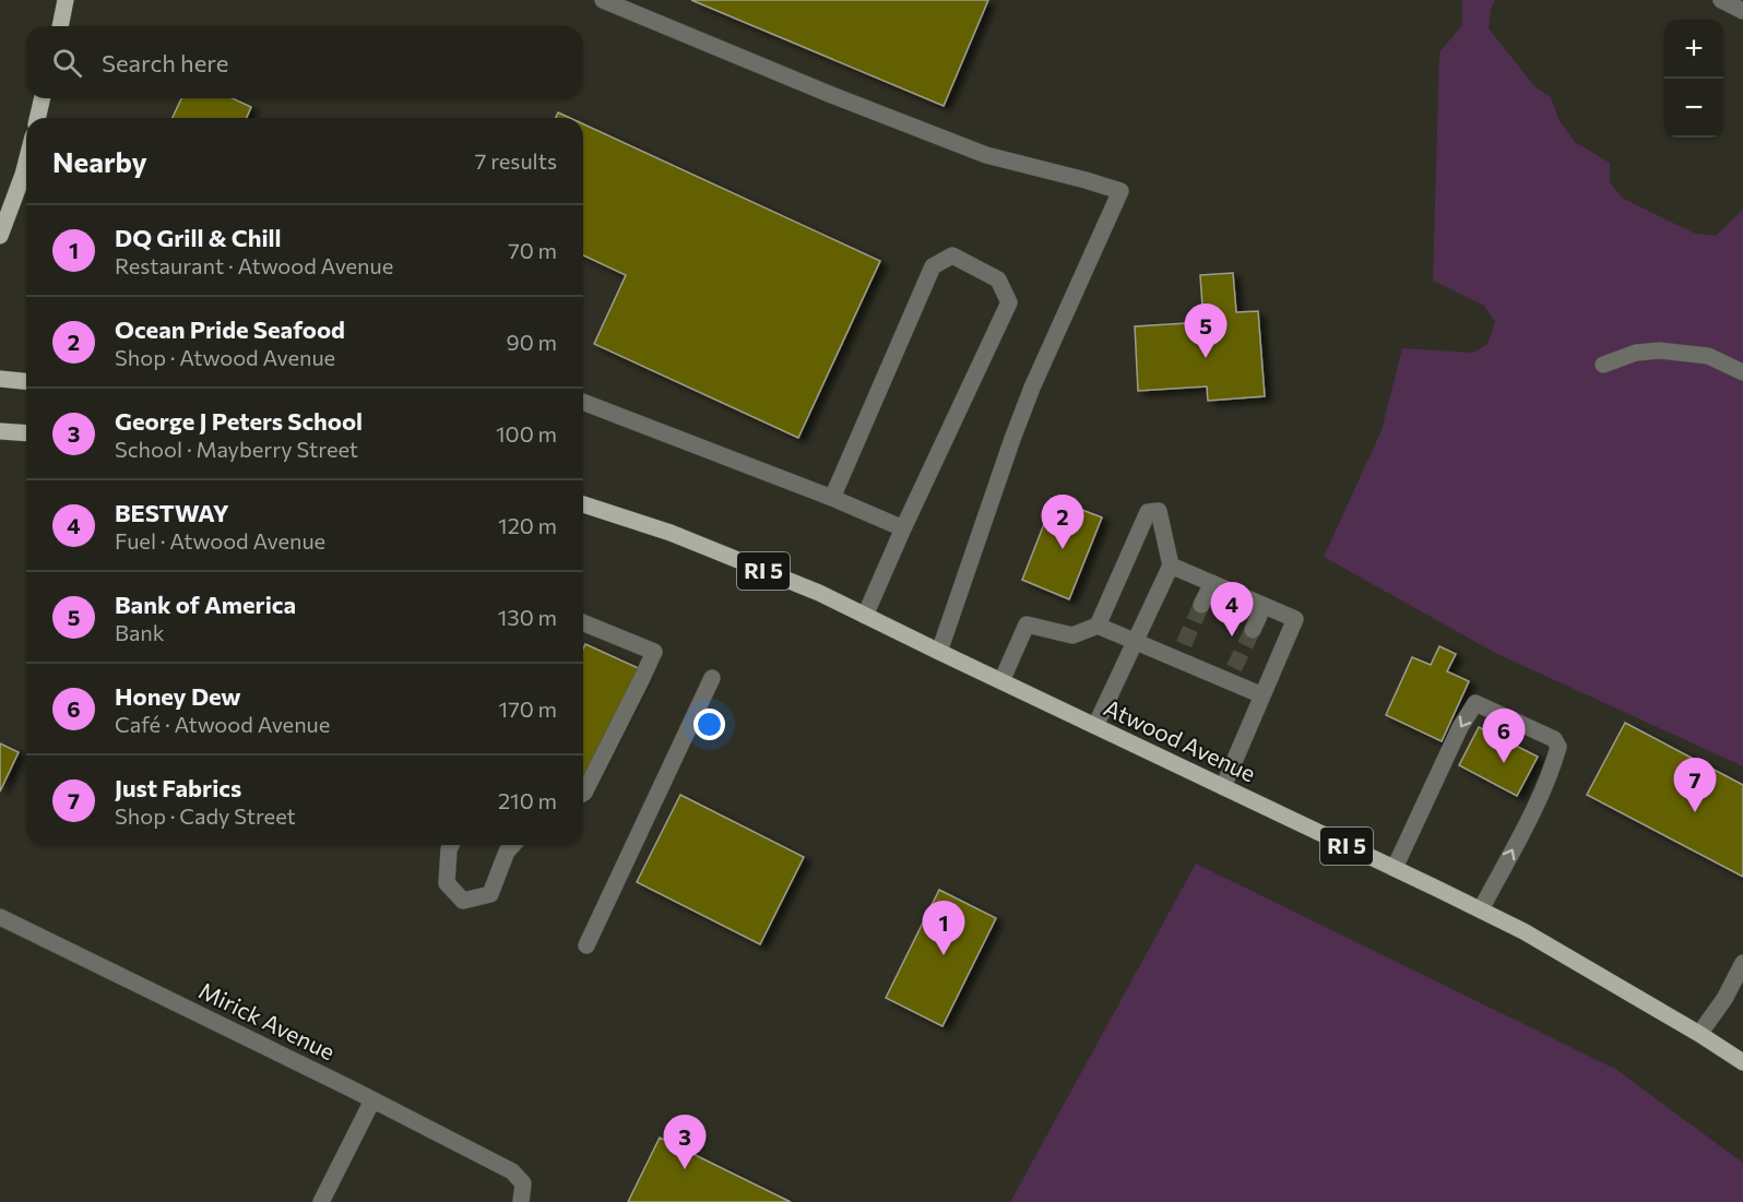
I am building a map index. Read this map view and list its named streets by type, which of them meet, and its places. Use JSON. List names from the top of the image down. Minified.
{"streets":{"main road":["RI 5","Atwood Avenue"],"street":["Mirick Avenue"]},"page":{"map_buttons":["+","−"],"search":"Search here","heading":["Nearby","7 results"],"list":[{"mark":"1","name":"DQ Grill & Chill","note":"Restaurant · Atwood Avenue","value":"70 m"},{"mark":"2","name":"Ocean Pride Seafood","note":"Shop · Atwood Avenue","value":"90 m"},{"mark":"3","name":"George J Peters School","note":"School · Mayberry Street","value":"100 m"},{"mark":"4","name":"BESTWAY","note":"Fuel · Atwood Avenue","value":"120 m"},{"mark":"5","name":"Bank of America","note":"Bank","value":"130 m"},{"mark":"6","name":"Honey Dew","note":"Café · Atwood Avenue","value":"170 m"},{"mark":"7","name":"Just Fabrics","note":"Shop · Cady Street","value":"210 m"}],"pins":["5","2","4","6","7","1","3"]}}
